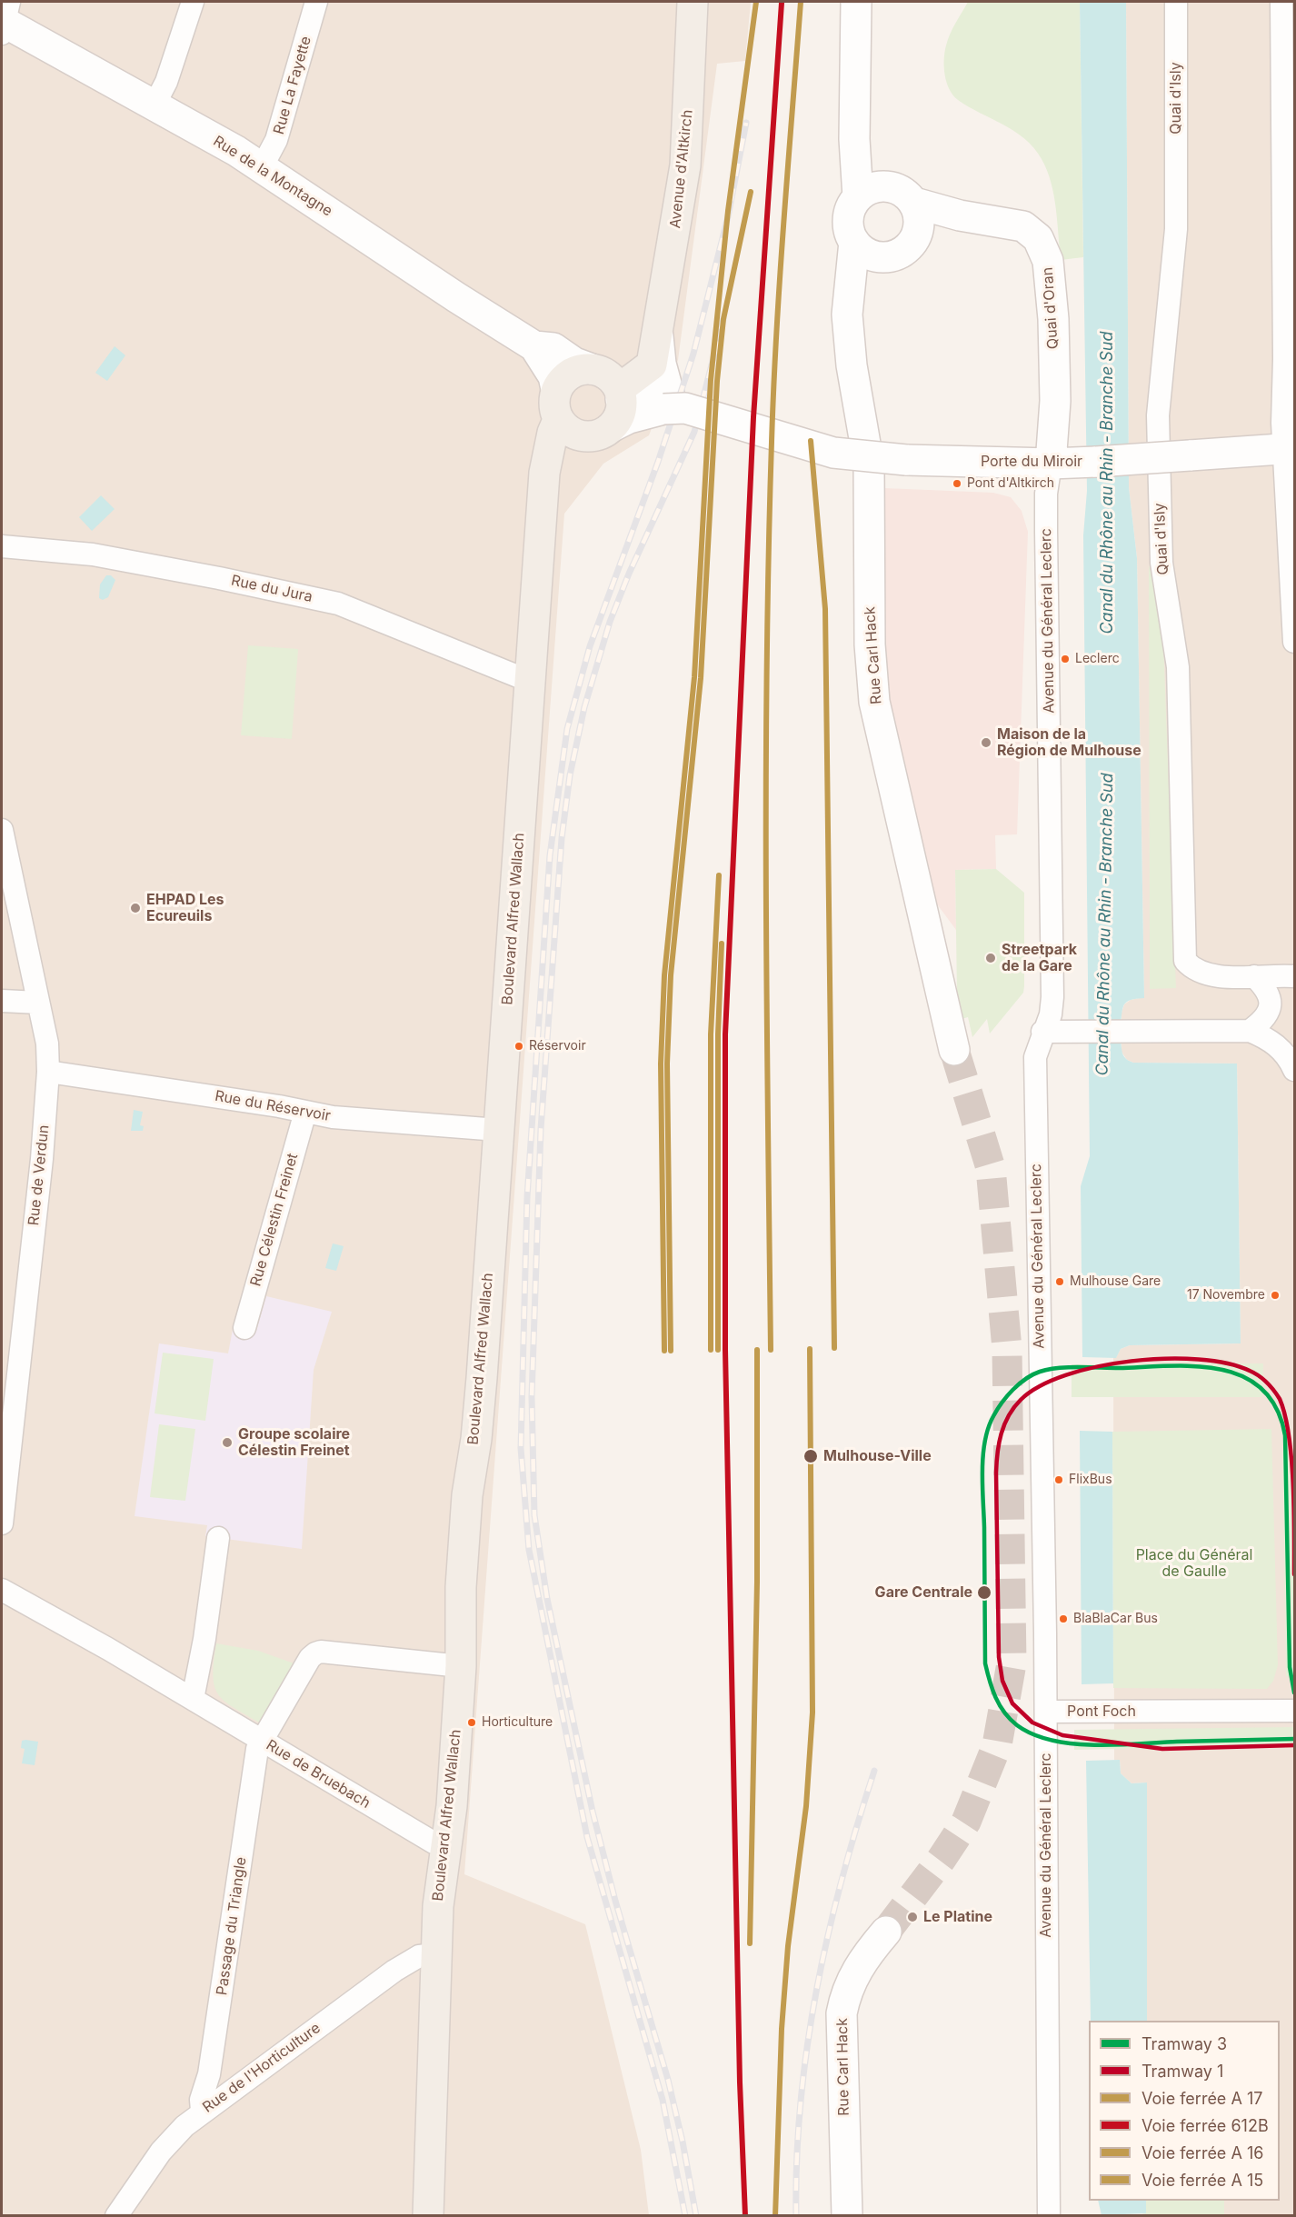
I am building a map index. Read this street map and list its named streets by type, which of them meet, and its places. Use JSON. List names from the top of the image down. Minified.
{"streets":{"main road":["Avenue d'Altkirch","Boulevard Alfred Wallach"],"street":["Rue La Fayette","Quai d'Isly","Rue de la Montagne","Quai d'Oran","Porte du Miroir","Rue du Jura","Avenue du Général Leclerc","Rue Carl Hack","Rue du Réservoir","Rue de Verdun","Rue Célestin Freinet","Pont Foch","Rue de Bruebach","Passage du Triangle","Rue de l'Horticulture"]},"crossings":[["Rue La Fayette","Rue de la Montagne"],["Avenue d'Altkirch","Rue de la Montagne"],["Avenue d'Altkirch","Porte du Miroir"],["Avenue d'Altkirch","Boulevard Alfred Wallach"],["Rue de la Montagne","Boulevard Alfred Wallach"],["Quai d'Oran","Porte du Miroir"],["Quai d'Oran","Avenue du Général Leclerc"],["Quai d'Oran","Rue Carl Hack"],["Porte du Miroir","Avenue du Général Leclerc"],["Rue du Jura","Boulevard Alfred Wallach"],["Avenue du Général Leclerc","Pont Foch"],["Boulevard Alfred Wallach","Rue du Réservoir"],["Boulevard Alfred Wallach","Rue de Bruebach"],["Boulevard Alfred Wallach","Rue de l'Horticulture"],["Rue du Réservoir","Rue de Verdun"],["Rue du Réservoir","Rue Célestin Freinet"],["Rue de Bruebach","Passage du Triangle"],["Passage du Triangle","Rue de l'Horticulture"]],"water":["Canal du Rhône au Rhin - Branche Sud"],"parks":["Place du Général de Gaulle"],"places":["Pont d'Altkirch","Leclerc","Maison de la Région de Mulhouse","EHPAD Les Ecureuils","Streetpark de la Gare","Réservoir","Mulhouse Gare","17 Novembre","Groupe scolaire Célestin Freinet","Mulhouse-Ville","FlixBus","Gare Centrale","BlaBlaCar Bus","Horticulture","Le Platine"],"lines":["rail line 612B","tram line 1","tram line 3"],"legend":["Tramway 3","Tramway 1","Voie ferrée A 17","Voie ferrée 612B","Voie ferrée A 16","Voie ferrée A 15"]}
